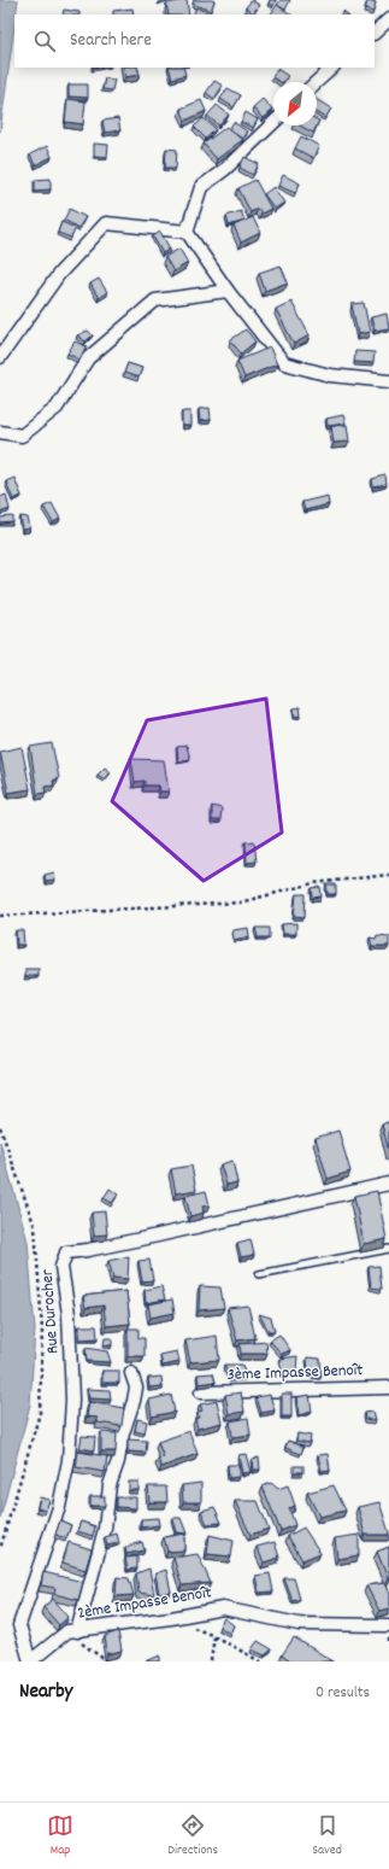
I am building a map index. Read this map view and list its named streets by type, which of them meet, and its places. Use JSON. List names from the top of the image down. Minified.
{"streets":{"street":["Rue Durocher","3ème Impasse Benoît","2ème Impasse Benoît"]},"crossings":[["Rue Durocher","2ème Impasse Benoît"]],"north":"bottom left","page":{"search":"Search here","heading":["Nearby","0 results"],"nav":["Map","Directions","Saved"]}}
